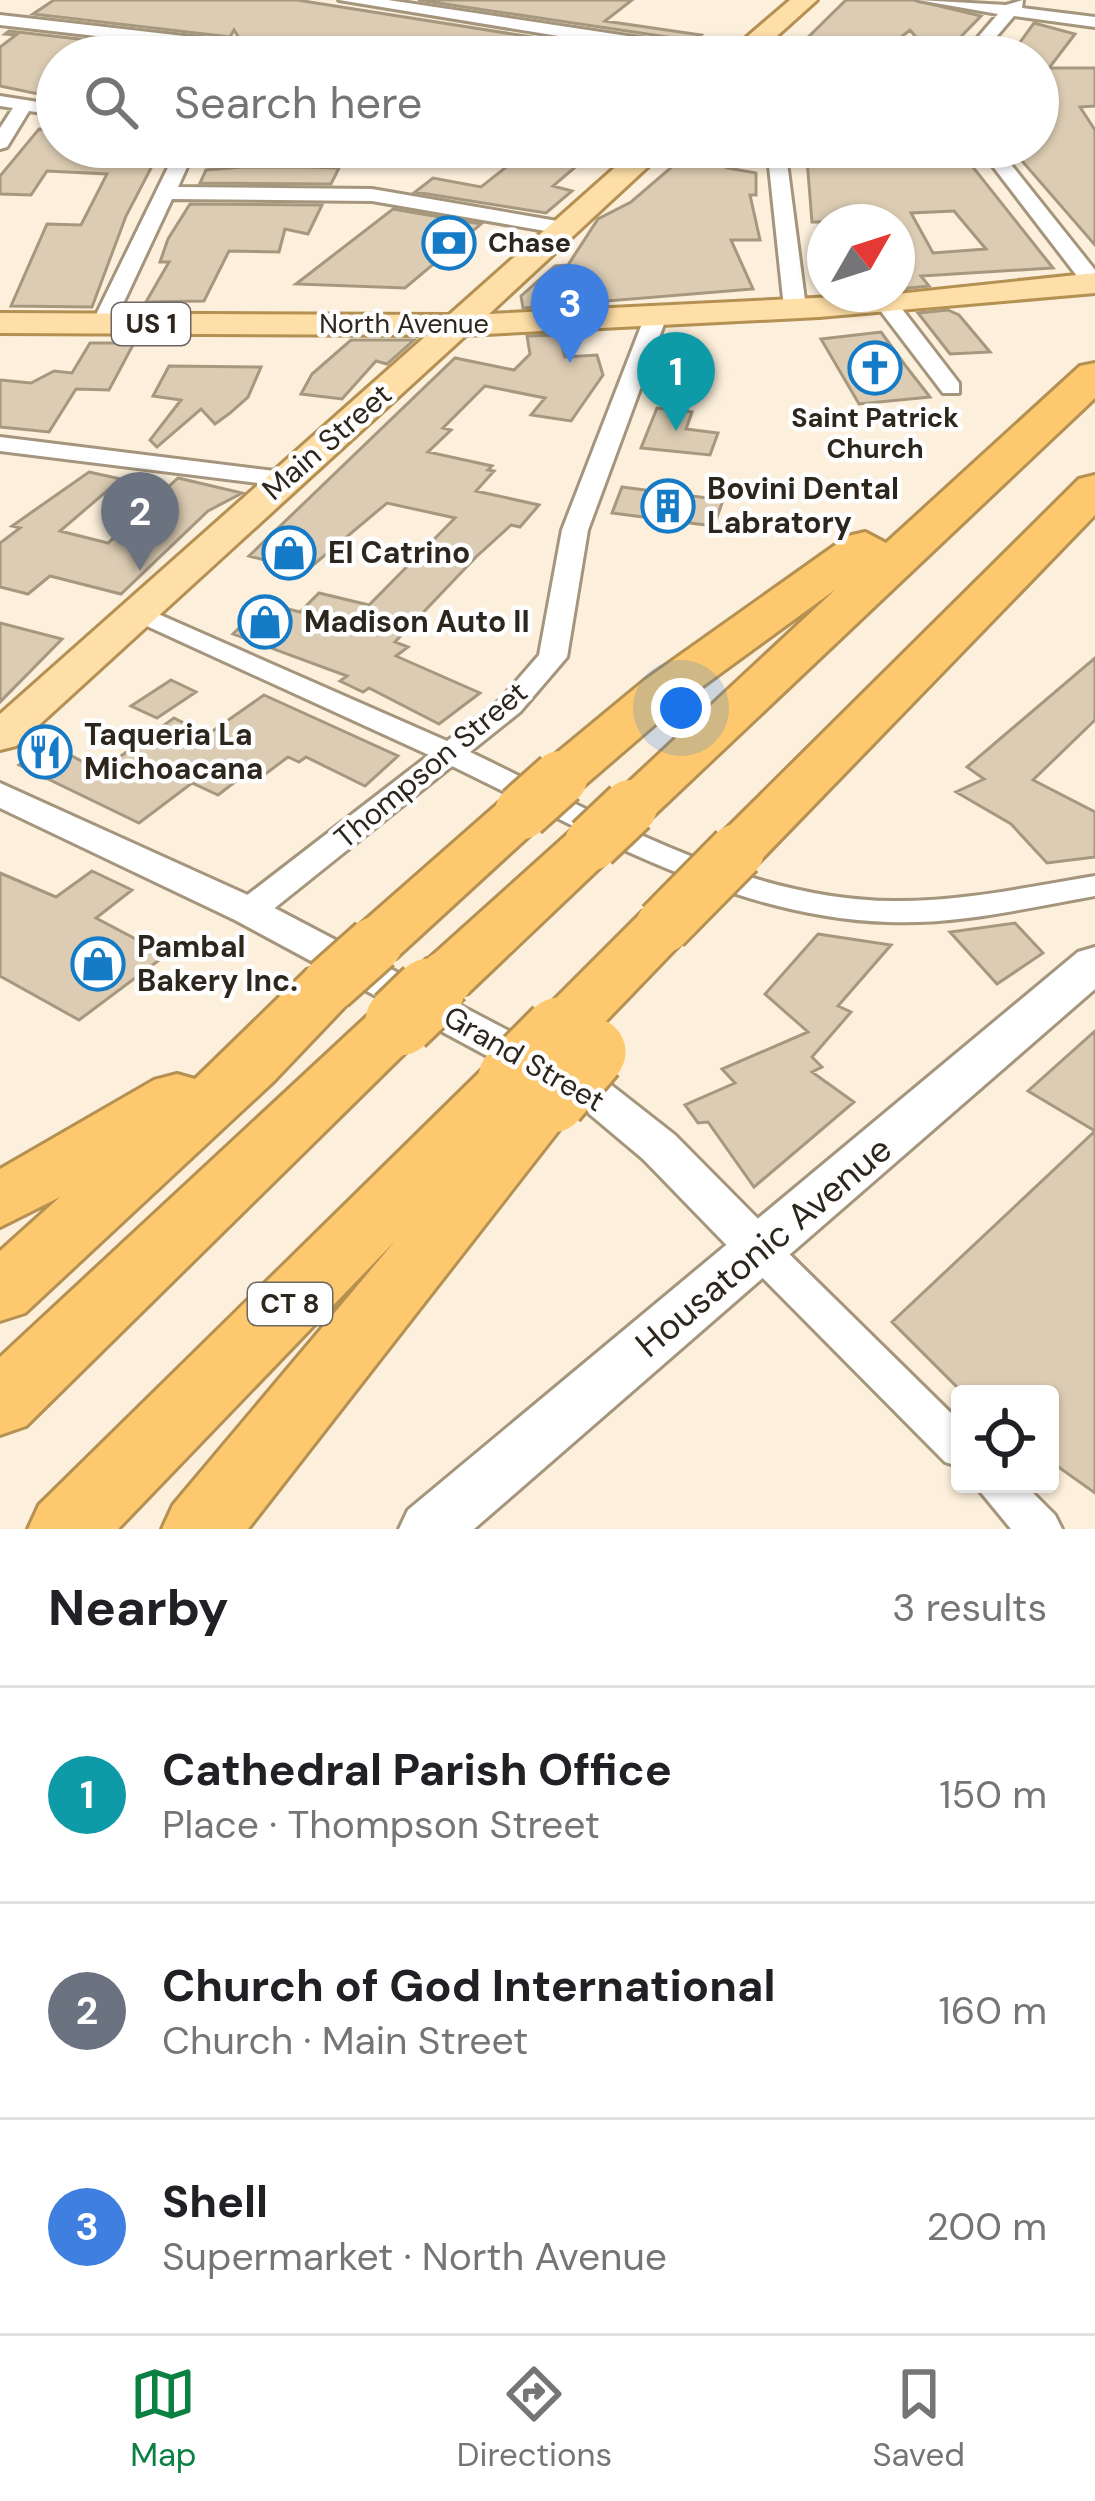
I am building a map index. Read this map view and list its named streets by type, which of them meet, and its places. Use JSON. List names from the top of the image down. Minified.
{"streets":{"highway":["CT 8"],"main road":["US 1","North Avenue","Main Street","Housatonic Avenue"],"street":["Thompson Street","Grand Street"]},"crossings":[["North Avenue","Main Street"],["North Avenue","Thompson Street"],["Thompson Street","Grand Street"],["Grand Street","Housatonic Avenue"]],"places":{"bank":["Chase"],"church":["Saint Patrick Church"],"building":["Bovini Dental Labratory"],"shop":["El Catrino","Madison Auto II","Pambal Bakery Inc."],"restaurant":["Taqueria La Michoacana"]},"north":"top right","page":{"search":"Search here","pins":["3","1","2"],"heading":["Nearby","3 results"],"list":[{"mark":"1","name":"Cathedral Parish Office","note":"Place · Thompson Street","value":"150 m"},{"mark":"2","name":"Church of God International","note":"Church · Main Street","value":"160 m"},{"mark":"3","name":"Shell","note":"Supermarket · North Avenue","value":"200 m"}],"nav":["Map","Directions","Saved"]}}
